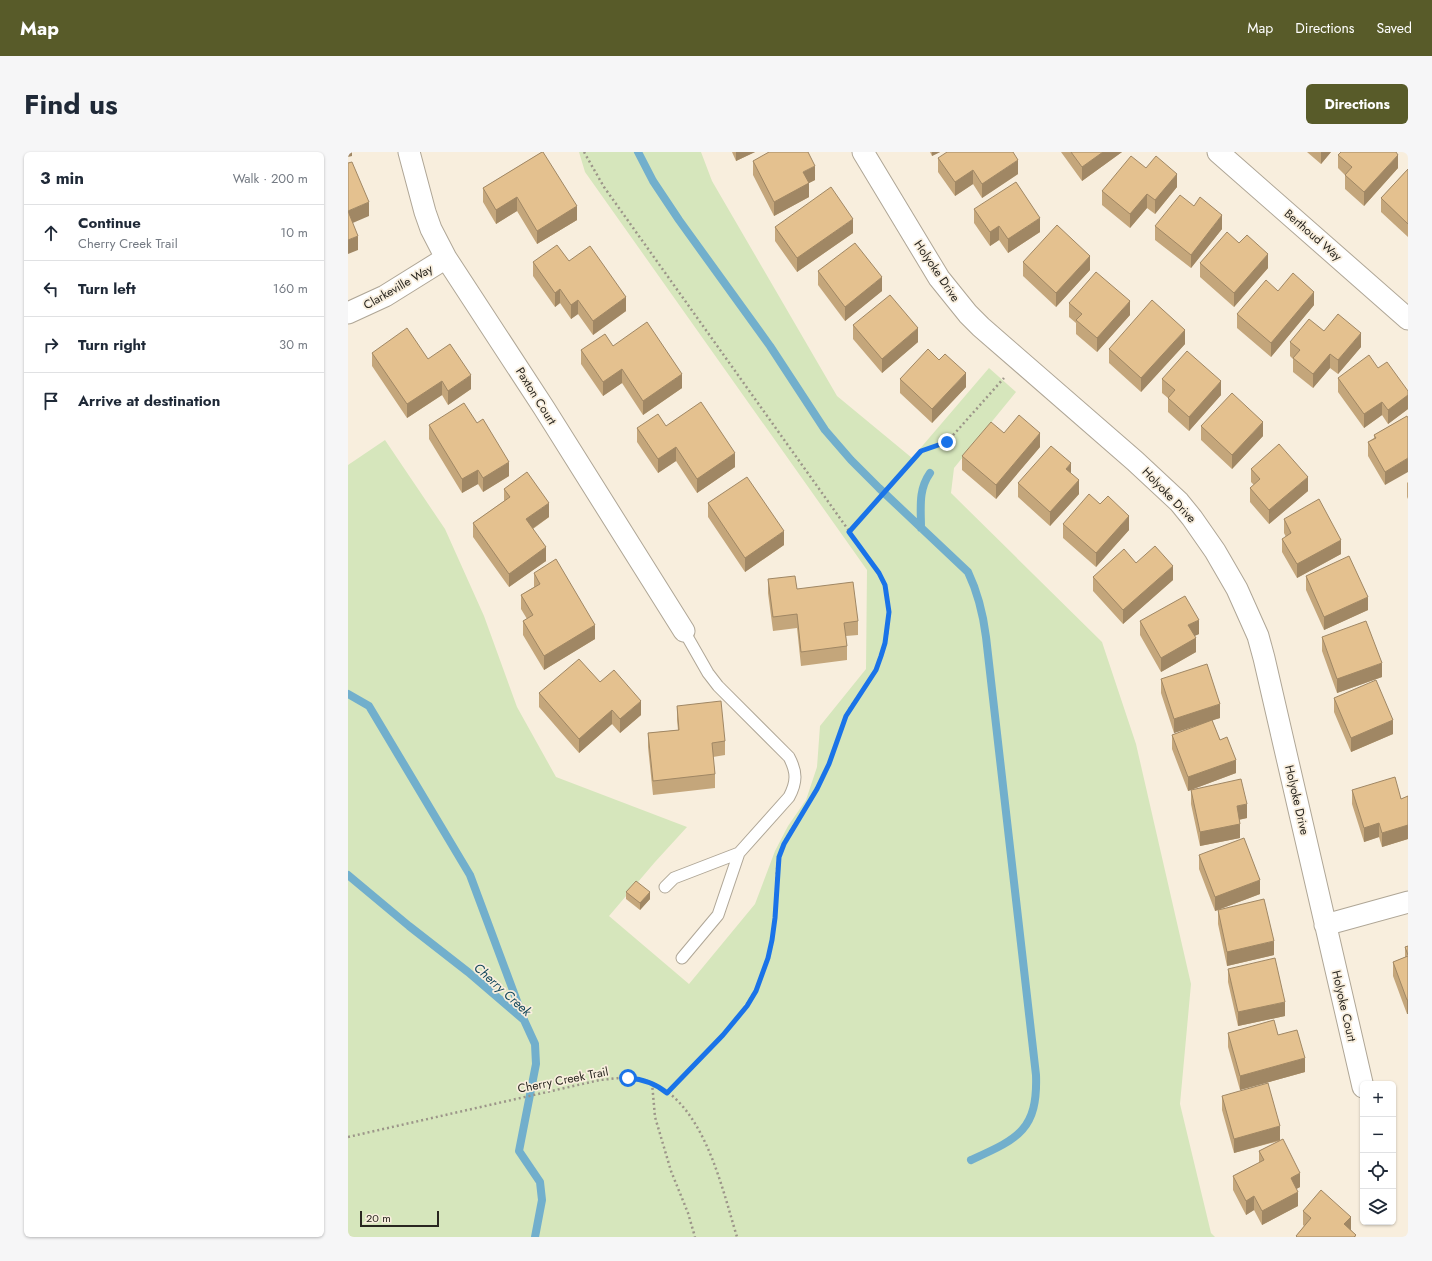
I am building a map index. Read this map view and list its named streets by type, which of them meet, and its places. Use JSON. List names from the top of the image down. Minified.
{"streets":{"street":["Berthoud Way","Holyoke Drive","Clarkeville Way","Paxton Court","Holyoke Court"],"path":["Cherry Creek Trail"]},"crossings":[["Holyoke Drive","Holyoke Court"],["Clarkeville Way","Paxton Court"]],"water":["Cherry Creek"],"scale_bar":"20 m","page":{"header":"Map","nav":["Map","Directions","Saved"],"title":"Find us","buttons":"Directions","heading":["3 min","Walk · 200 m"],"list":[["Continue","Cherry Creek Trail","10 m"],["Turn left","160 m"],["Turn right","30 m"],"Arrive at destination"],"map_buttons":["+","−"],"scale":"20 m"}}
